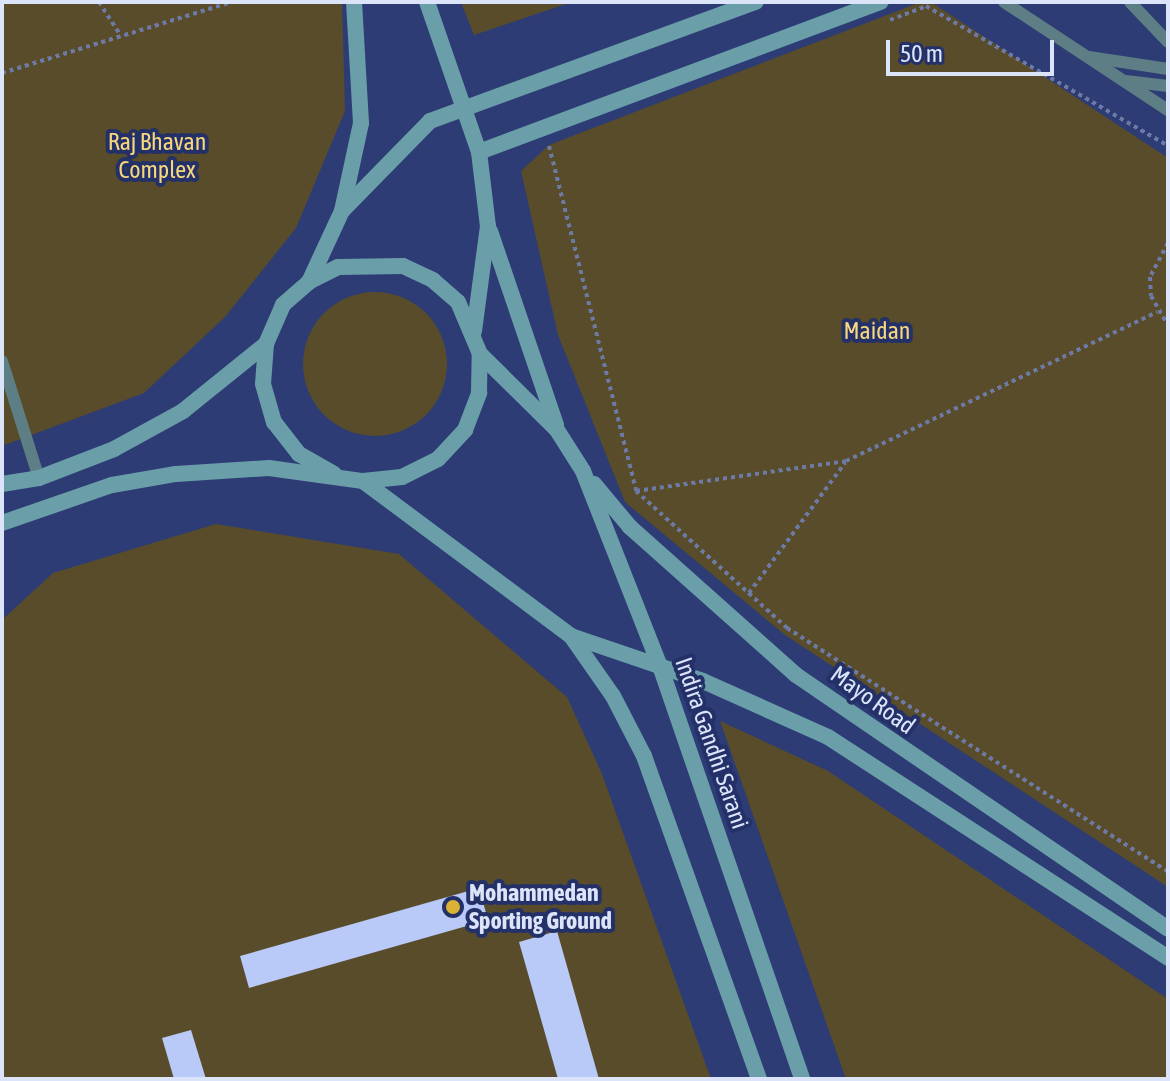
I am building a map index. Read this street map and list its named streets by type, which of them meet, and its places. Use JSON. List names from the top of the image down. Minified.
{"streets":{"main road":["Mayo Road","Indira Gandhi Sarani"]},"crossings":[["Mayo Road","Indira Gandhi Sarani"]],"parks":["Raj Bhavan Complex","Maidan"],"places":["Mohammedan Sporting Ground"],"scale_bar":"50 m"}
